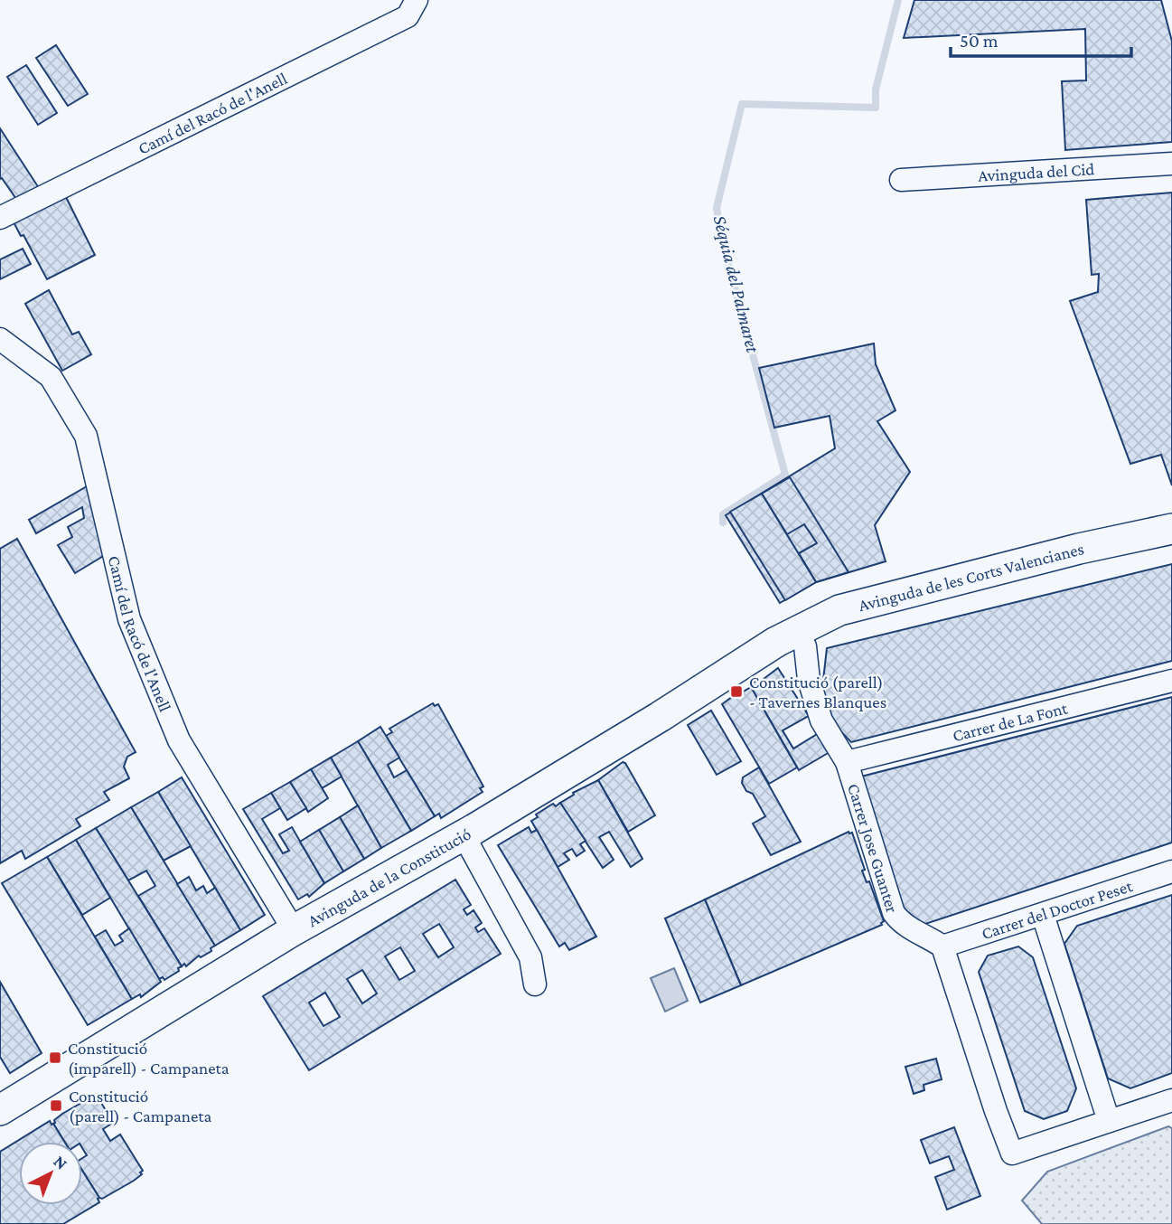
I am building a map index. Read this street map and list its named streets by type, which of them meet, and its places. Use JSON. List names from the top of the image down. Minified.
{"streets":{"main road":["Avinguda de les Corts Valencianes","Avinguda de la Constitució"],"street":["Camí del Racó de l'Anell","Avinguda del Cid","Carrer de La Font","Carrer Jose Guanter","Carrer del Doctor Peset"]},"crossings":[["Camí del Racó de l'Anell","Avinguda de la Constitució"],["Avinguda de les Corts Valencianes","Carrer Jose Guanter"],["Avinguda de les Corts Valencianes","Avinguda de la Constitució"],["Carrer de La Font","Carrer Jose Guanter"],["Carrer Jose Guanter","Avinguda de la Constitució"],["Carrer Jose Guanter","Carrer del Doctor Peset"]],"water":["Séquia del Palmaret"],"places":{"transit":["Constitució (parell) - Tavernes Blanques","Constitució (imparell) - Campaneta","Constitució (parell) - Campaneta"]},"scale_bar":"50 m","north":"top right"}
